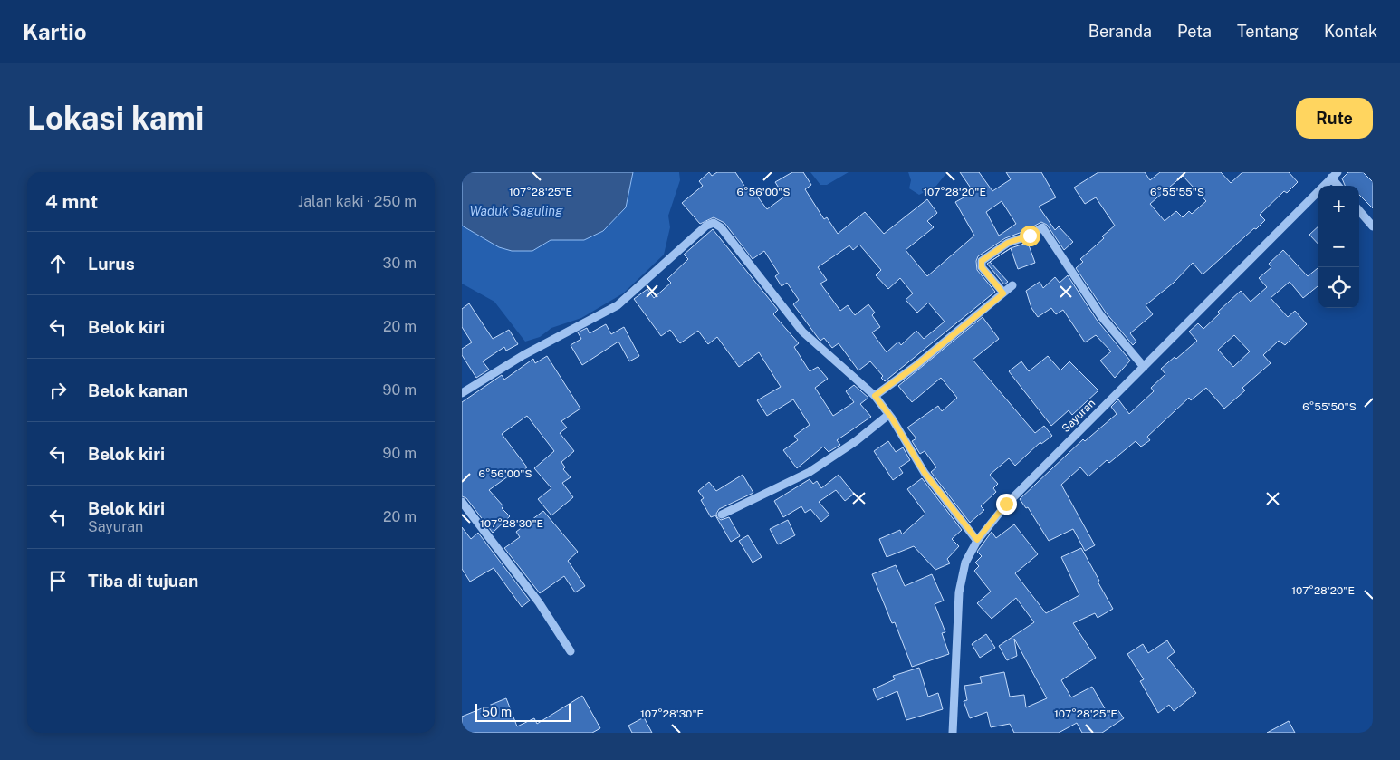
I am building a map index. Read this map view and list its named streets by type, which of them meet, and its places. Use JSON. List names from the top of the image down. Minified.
{"streets":{"street":["Sayuran"]},"water":["Waduk Saguling"],"scale_bar":"50 m","page":{"header":"Kartio","nav":["Beranda","Peta","Tentang","Kontak"],"buttons":"Rute","title":"Lokasi kami","heading":["4 mnt","Jalan kaki · 250 m"],"map_buttons":["+","−"],"list":[["Lurus","30 m"],["Belok kiri","20 m"],["Belok kanan","90 m"],["Belok kiri","90 m"],["Belok kiri","Sayuran","20 m"],"Tiba di tujuan"],"scale":"50 m"},"coordinates":["107°28'25\"E","6°56'00\"S","107°28'20\"E","6°55'55\"S","6°55'50\"S","107°28'30\"E"]}
